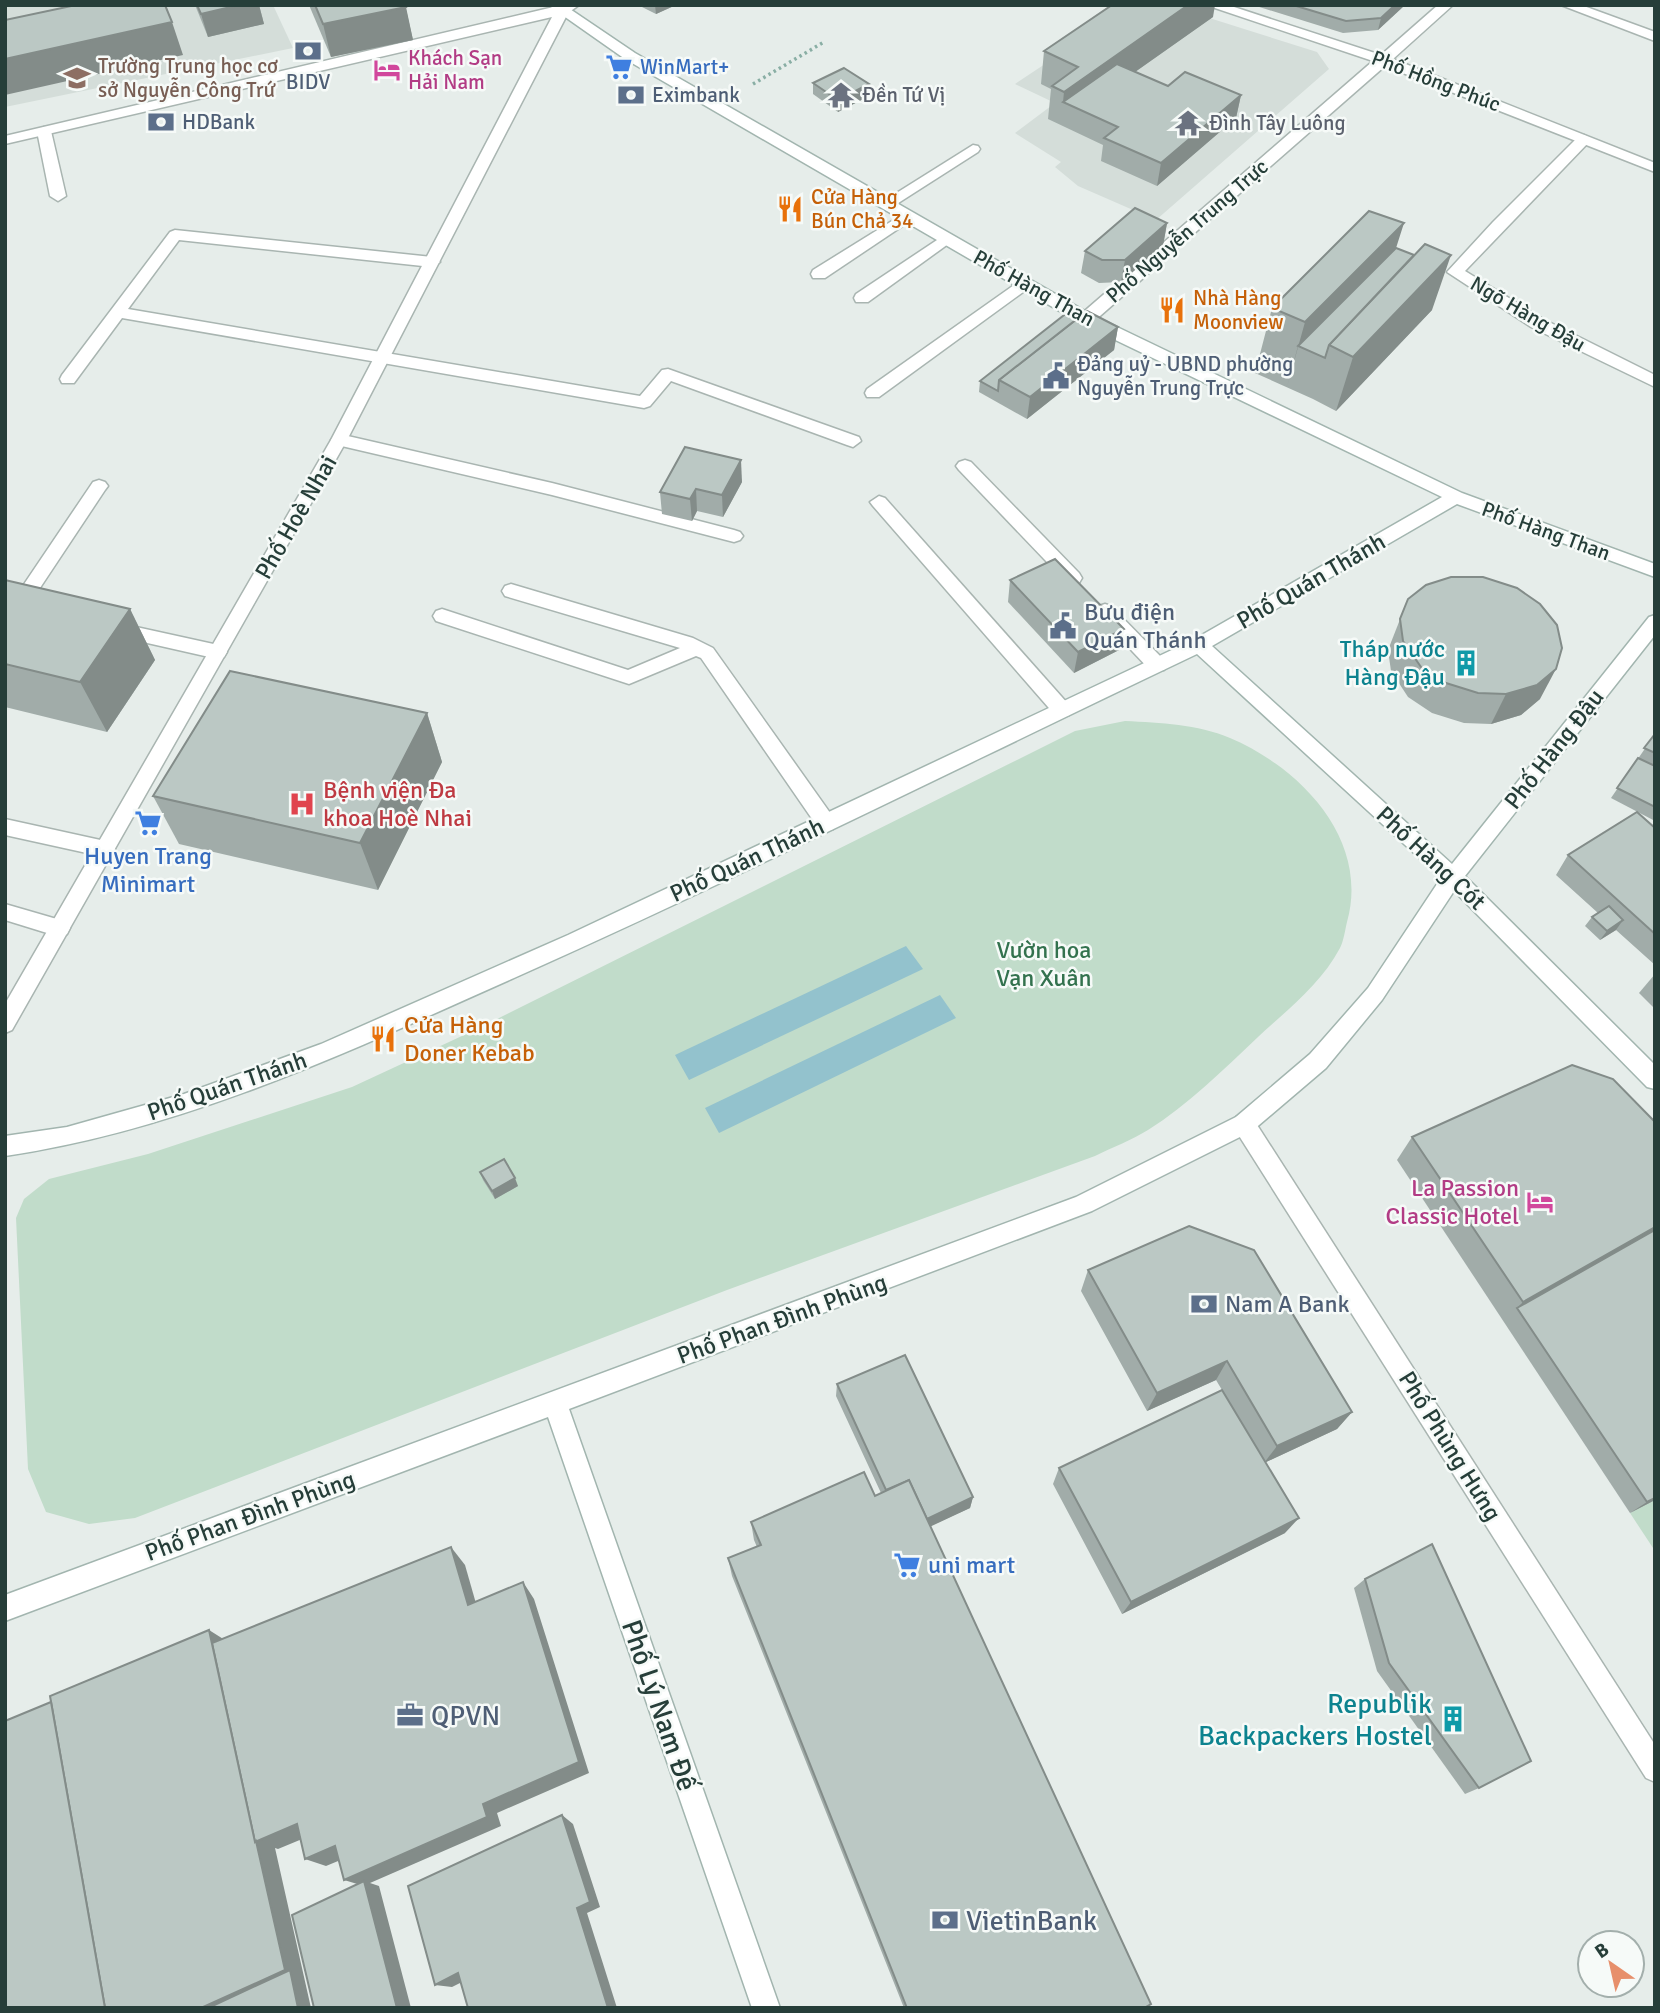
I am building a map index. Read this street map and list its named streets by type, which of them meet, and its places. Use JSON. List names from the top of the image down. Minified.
{"streets":{"street":["Phố Hồng Phúc","Phố Nguyễn Trung Trực","Phố Hàng Than","Ngõ Hàng Đậu","Phố Hoè Nhai","Phố Quán Thánh","Phố Hàng Đậu","Phố Hàng Cót","Phố Phan Đình Phùng","Phố Phùng Hưng","Phố Lý Nam Đế"]},"crossings":[["Phố Hồng Phúc","Phố Nguyễn Trung Trực"],["Phố Hồng Phúc","Ngõ Hàng Đậu"],["Phố Nguyễn Trung Trực","Phố Hàng Than"],["Phố Hàng Than","Phố Hoè Nhai"],["Phố Hàng Than","Phố Quán Thánh"],["Phố Quán Thánh","Phố Hàng Cót"],["Phố Hàng Đậu","Phố Hàng Cót"],["Phố Hàng Đậu","Phố Phan Đình Phùng"],["Phố Hàng Cót","Phố Phan Đình Phùng"],["Phố Phan Đình Phùng","Phố Phùng Hưng"],["Phố Phan Đình Phùng","Phố Lý Nam Đế"]],"parks":["Vườn hoa Vạn Xuân"],"places":{"bank":["BIDV","Eximbank","HDBank","Nam A Bank","VietinBank"],"supermarket":["WinMart+","Huyen Trang Minimart","uni mart"],"hotel":["Khách Sạn Hải Nam","La Passion Classic Hotel"],"school or university":["Trường Trung học cơ sở Nguyễn Công Trứ"],"temple":["Đền Tứ Vị","Đình Tây Luông"],"restaurant":["Cửa Hàng Bún Chả 34","Nhà Hàng Moonview","Cửa Hàng Doner Kebab"],"public building":["Đảng uỷ - UBND phường Nguyễn Trung Trực","Bưu điện Quán Thánh"],"building":["Tháp nước Hàng Đậu","Republik Backpackers Hostel"],"hospital":["Bệnh viện Đa khoa Hoè Nhai"],"office":["QPVN"]},"north":"top left"}
